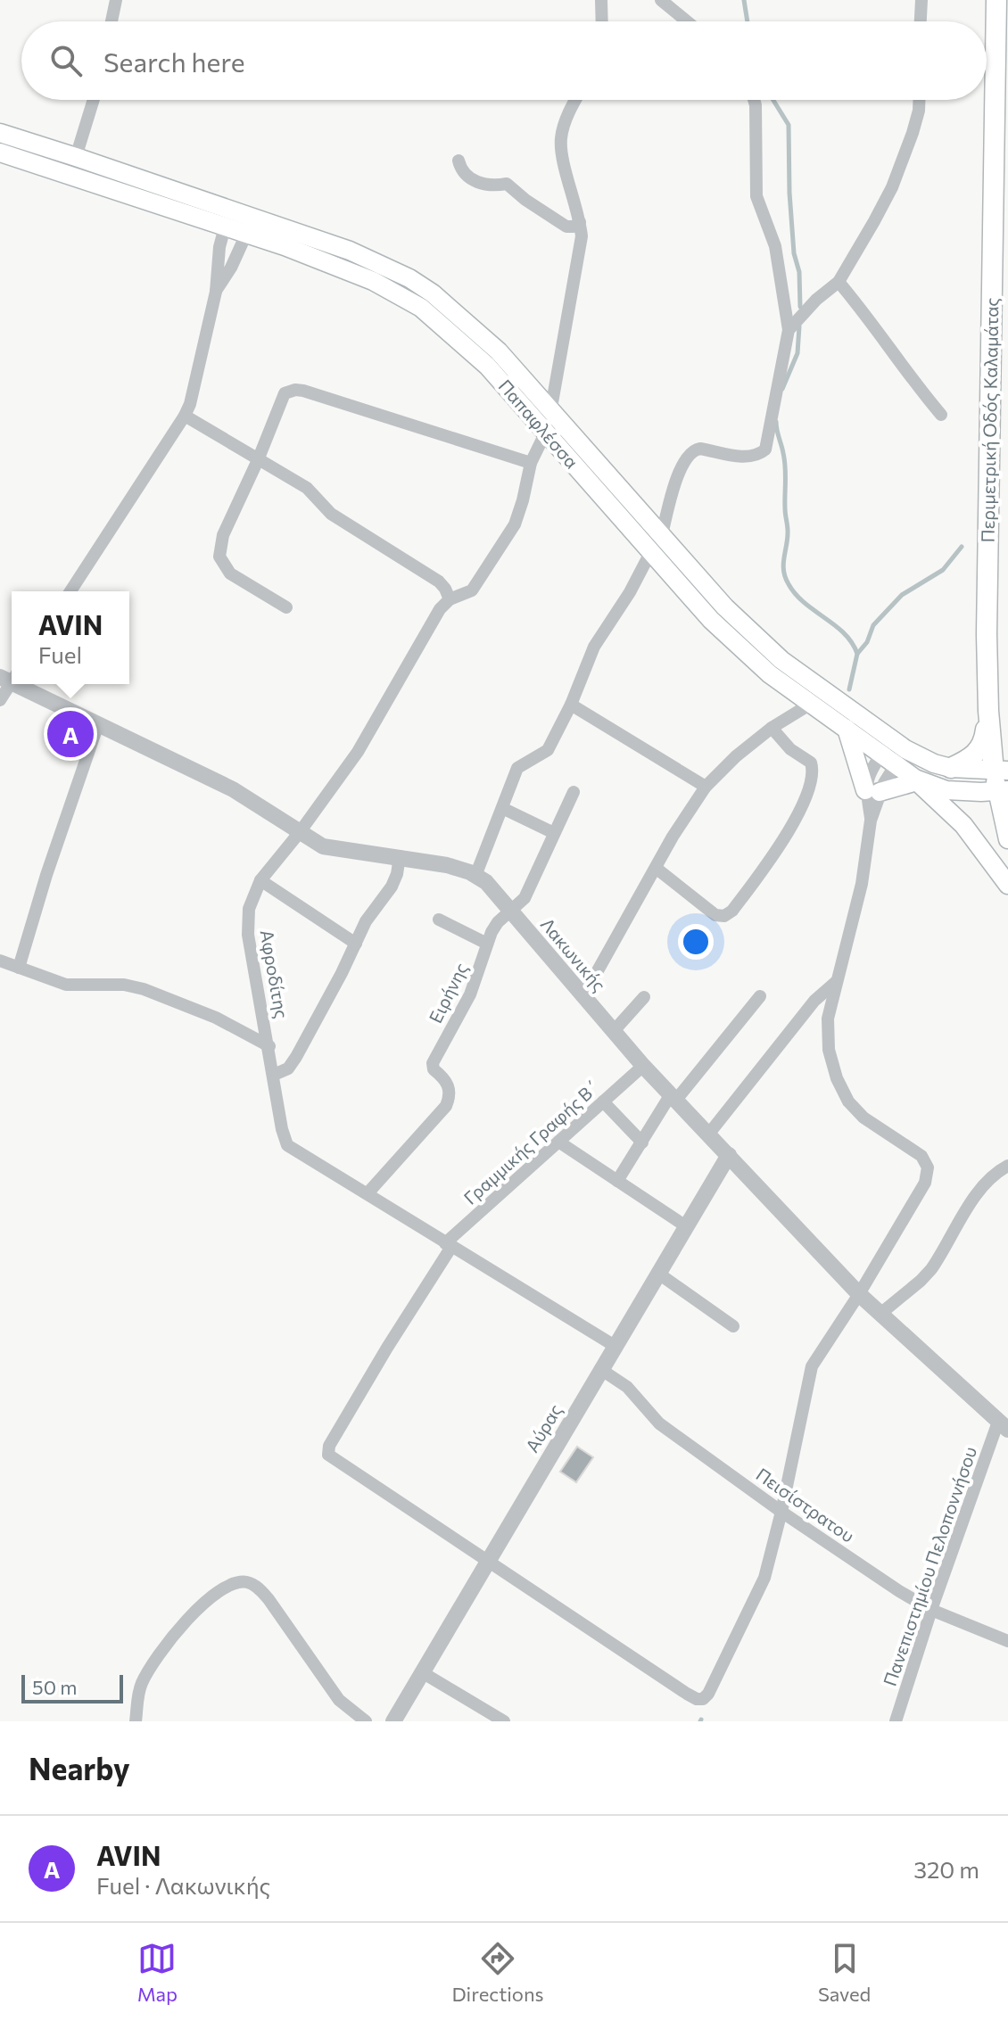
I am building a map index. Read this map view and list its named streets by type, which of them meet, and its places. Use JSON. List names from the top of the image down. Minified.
{"streets":{"main road":["Περιμετρική Οδός Καλαμάτας","Παπαφλέσσα"],"street":["Λακωνικής","Αφροδίτης","Ειρήνης","Γραμμικής Γραφής Β΄","Αύρας","Πεισίστρατου","Πανεπιστημίου Πελοποννήσου"]},"crossings":[["Περιμετρική Οδός Καλαμάτας","Παπαφλέσσα"],["Παπαφλέσσα","Αφροδίτης"],["Λακωνικής","Αφροδίτης"],["Λακωνικής","Ειρήνης"],["Λακωνικής","Γραμμικής Γραφής Β΄"],["Λακωνικής","Αύρας"],["Λακωνικής","Πανεπιστημίου Πελοποννήσου"],["Αφροδίτης","Ειρήνης"],["Αφροδίτης","Γραμμικής Γραφής Β΄"],["Αφροδίτης","Αύρας"],["Γραμμικής Γραφής Β΄","Αύρας"],["Αύρας","Πεισίστρατου"],["Πεισίστρατου","Πανεπιστημίου Πελοποννήσου"]],"scale_bar":"50 m","page":{"search":"Search here","popup":["AVIN","Fuel"],"pins":"A","scale":"50 m","heading":"Nearby","list":[{"mark":"A","name":"AVIN","note":"Fuel · Λακωνικής","value":"320 m"}],"nav":["Map","Directions","Saved"]}}
